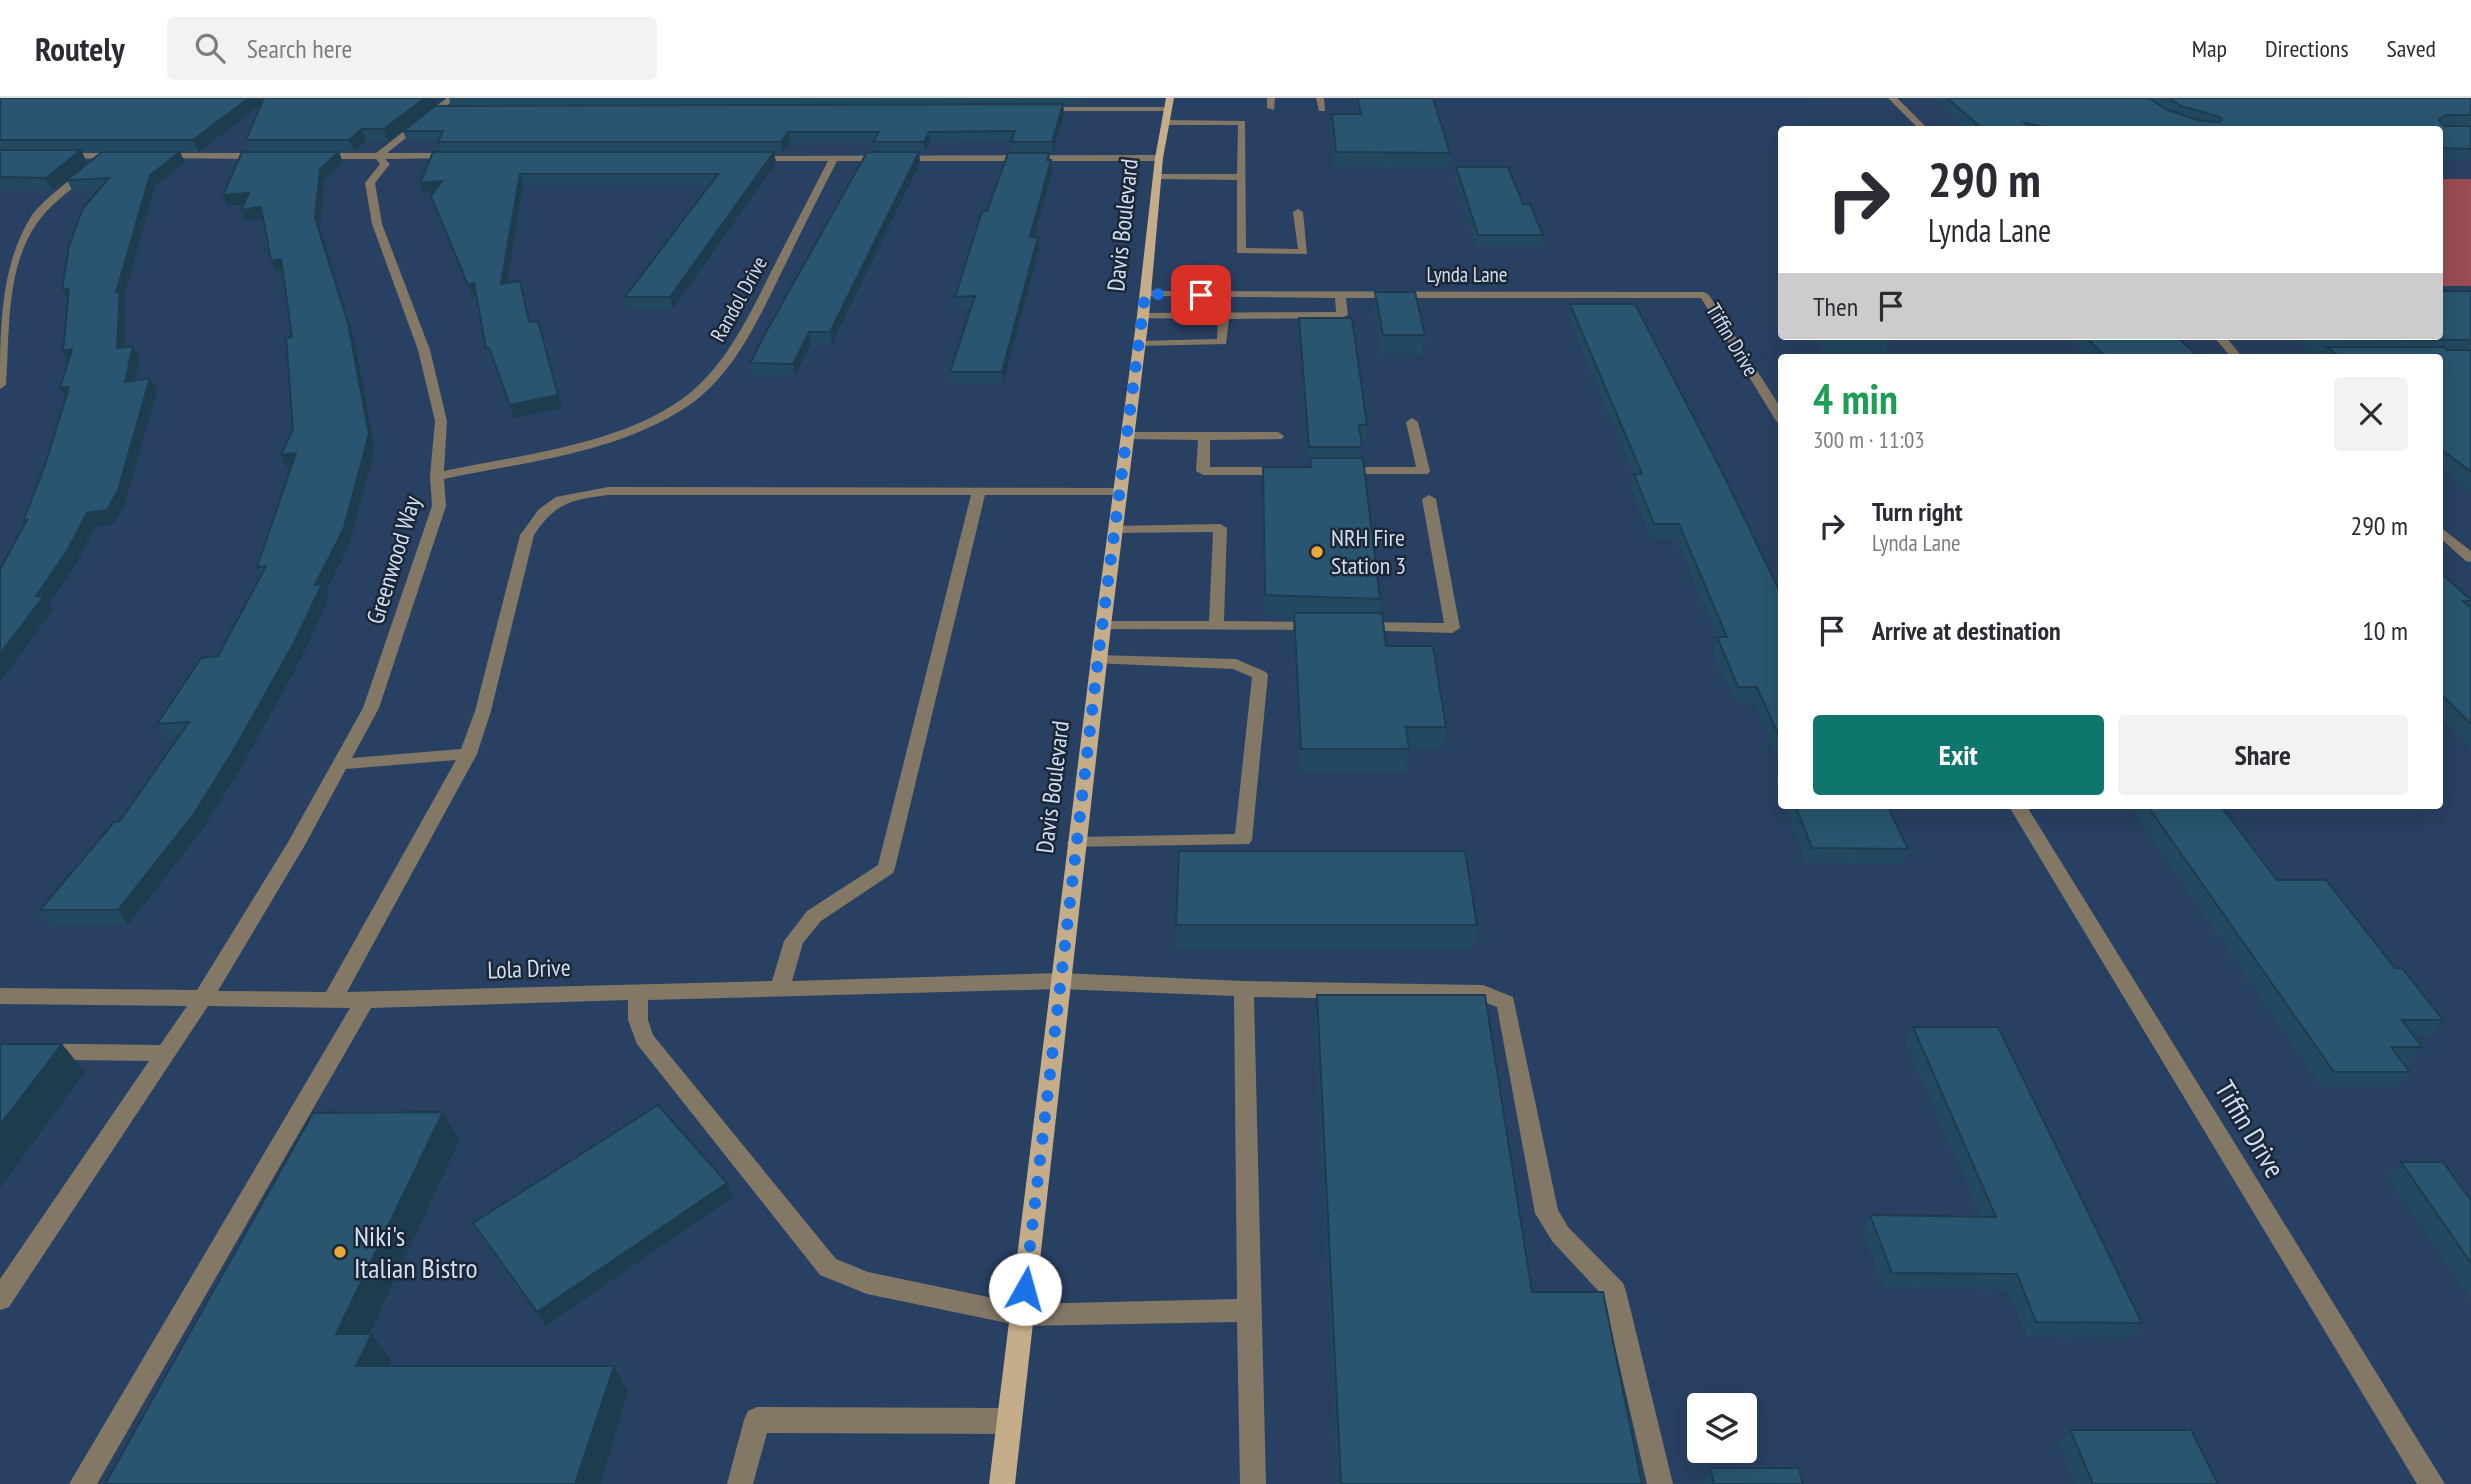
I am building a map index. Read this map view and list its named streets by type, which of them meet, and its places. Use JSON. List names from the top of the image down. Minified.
{"streets":{"main road":["Davis Boulevard"],"street":["Lynda Lane","Randol Drive","Tiffin Drive","Greenwood Way","Lola Drive"]},"crossings":[["Davis Boulevard","Lynda Lane"],["Davis Boulevard","Lola Drive"],["Lynda Lane","Tiffin Drive"],["Randol Drive","Greenwood Way"],["Greenwood Way","Lola Drive"]],"places":["NRH Fire Station 3","Niki's Italian Bistro"],"page":{"header":"Routely","search":"Search here","nav":["Map","Directions","Saved"],"turn":["290 m","Lynda Lane"],"then":"Then","heading":["4 min","300 m · 11:03"],"list":[{"name":"Turn right","note":"Lynda Lane","value":"290 m"},{"name":"Arrive at destination","value":"10 m"}],"buttons":["Exit","Share"]}}
